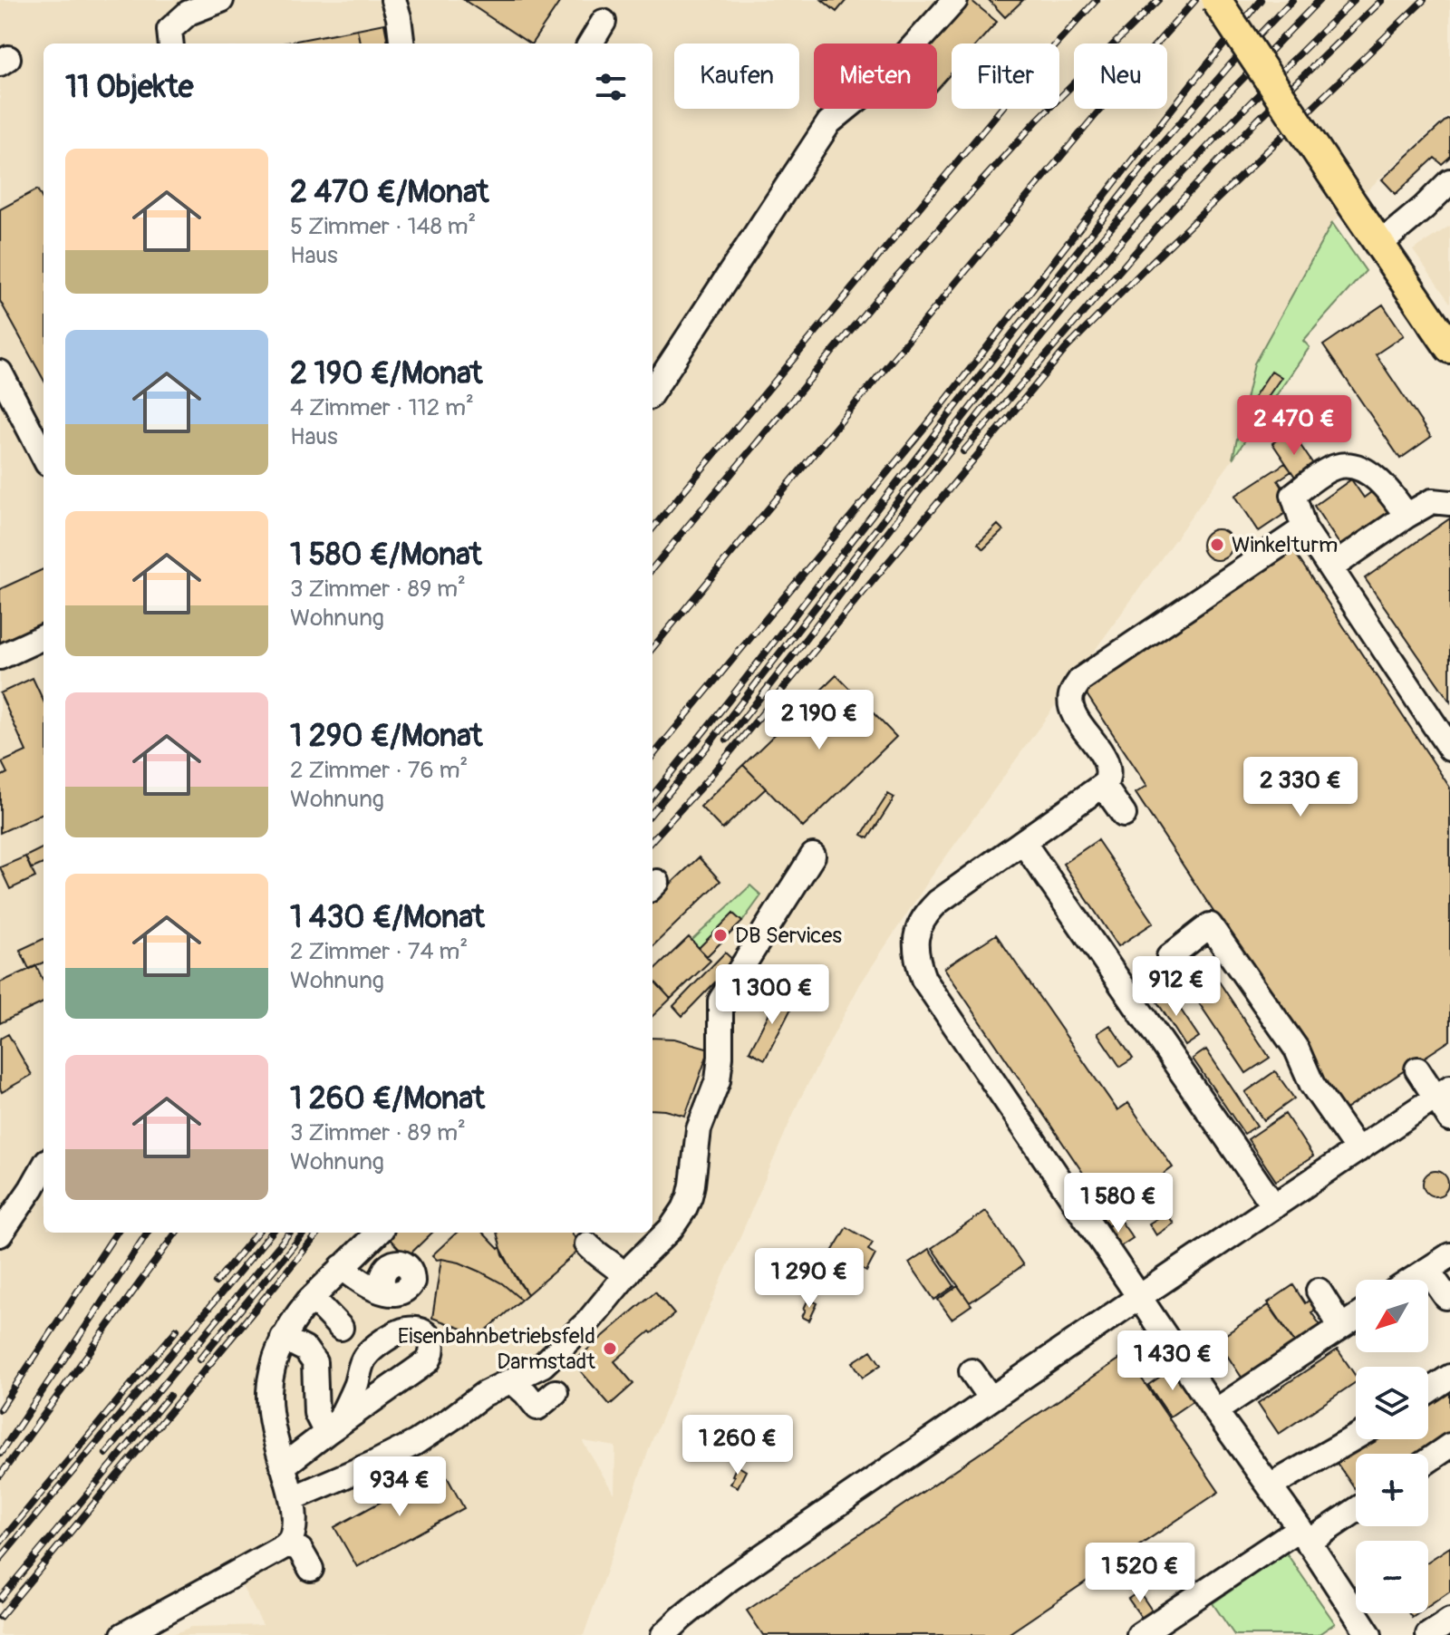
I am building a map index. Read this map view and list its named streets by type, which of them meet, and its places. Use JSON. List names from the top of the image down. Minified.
{"places":["Winkelturm","DB Services","Eisenbahnbetriebsfeld Darmstadt"],"north":"bottom left","page":{"chip":["Kaufen","Mieten","Filter","Neu"],"heading":"11 Objekte","list":[{"name":"2 470 €/Monat","note":"5 Zimmer · 148 m² · Haus"},{"name":"2 190 €/Monat","note":"4 Zimmer · 112 m² · Haus"},{"name":"1 580 €/Monat","note":"3 Zimmer · 89 m² · Wohnung"},{"name":"1 290 €/Monat","note":"2 Zimmer · 76 m² · Wohnung"},{"name":"1 430 €/Monat","note":"2 Zimmer · 74 m² · Wohnung"},{"name":"1 260 €/Monat","note":"3 Zimmer · 89 m² · Wohnung"}],"price":["2 470 €","2 190 €","2 330 €","912 €","1 300 €","1 580 €","1 290 €","1 430 €","1 260 €","934 €","1 520 €"],"map_buttons":["+","−"]}}
